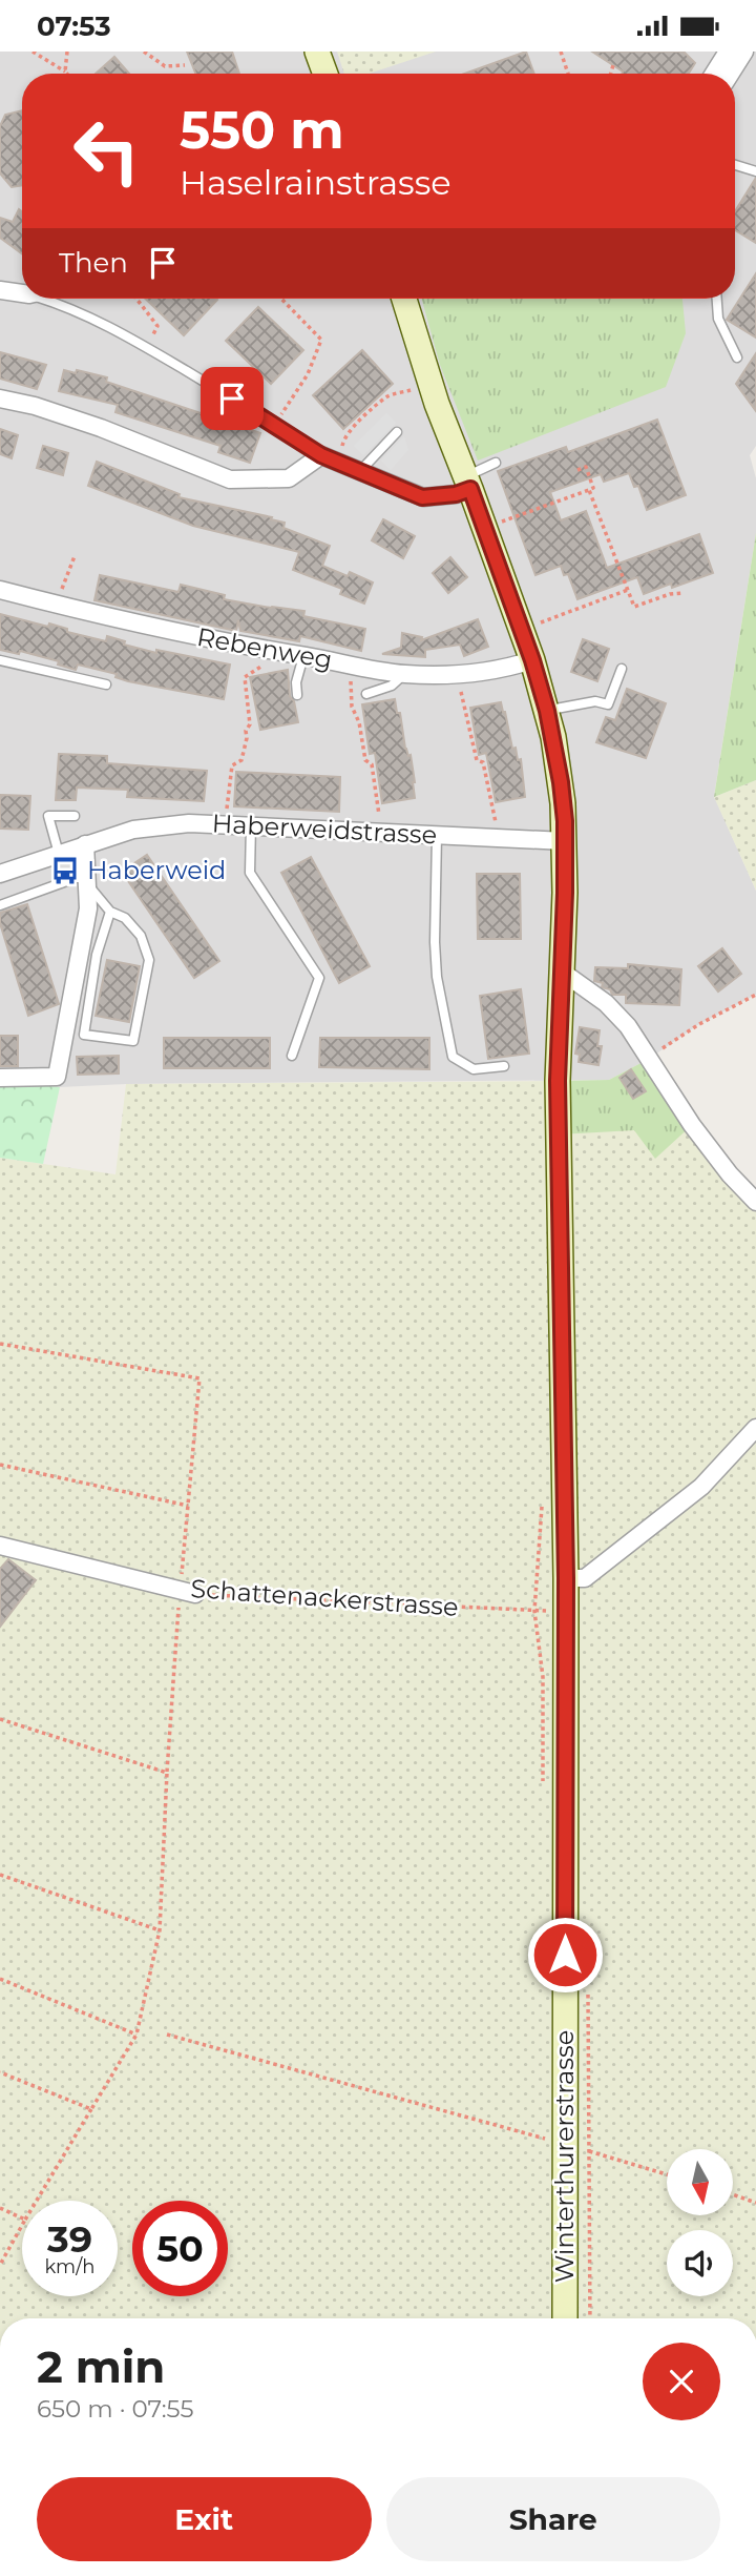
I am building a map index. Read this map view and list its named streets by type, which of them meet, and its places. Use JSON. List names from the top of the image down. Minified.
{"streets":{"main road":["Winterthurerstrasse"],"street":["Rebenweg","Haberweidstrasse","Schattenackerstrasse"]},"crossings":[["Rebenweg","Winterthurerstrasse"],["Haberweidstrasse","Winterthurerstrasse"],["Schattenackerstrasse","Winterthurerstrasse"]],"places":{"bus stop":["Haberweid"]},"north":"bottom","page":{"status":"07:53","turn":["550 m","Haselrainstrasse"],"then":"Then","speed":"39 km/h","limit":"50","heading":["2 min","650 m · 07:55"],"buttons":["Exit","Share"]}}
